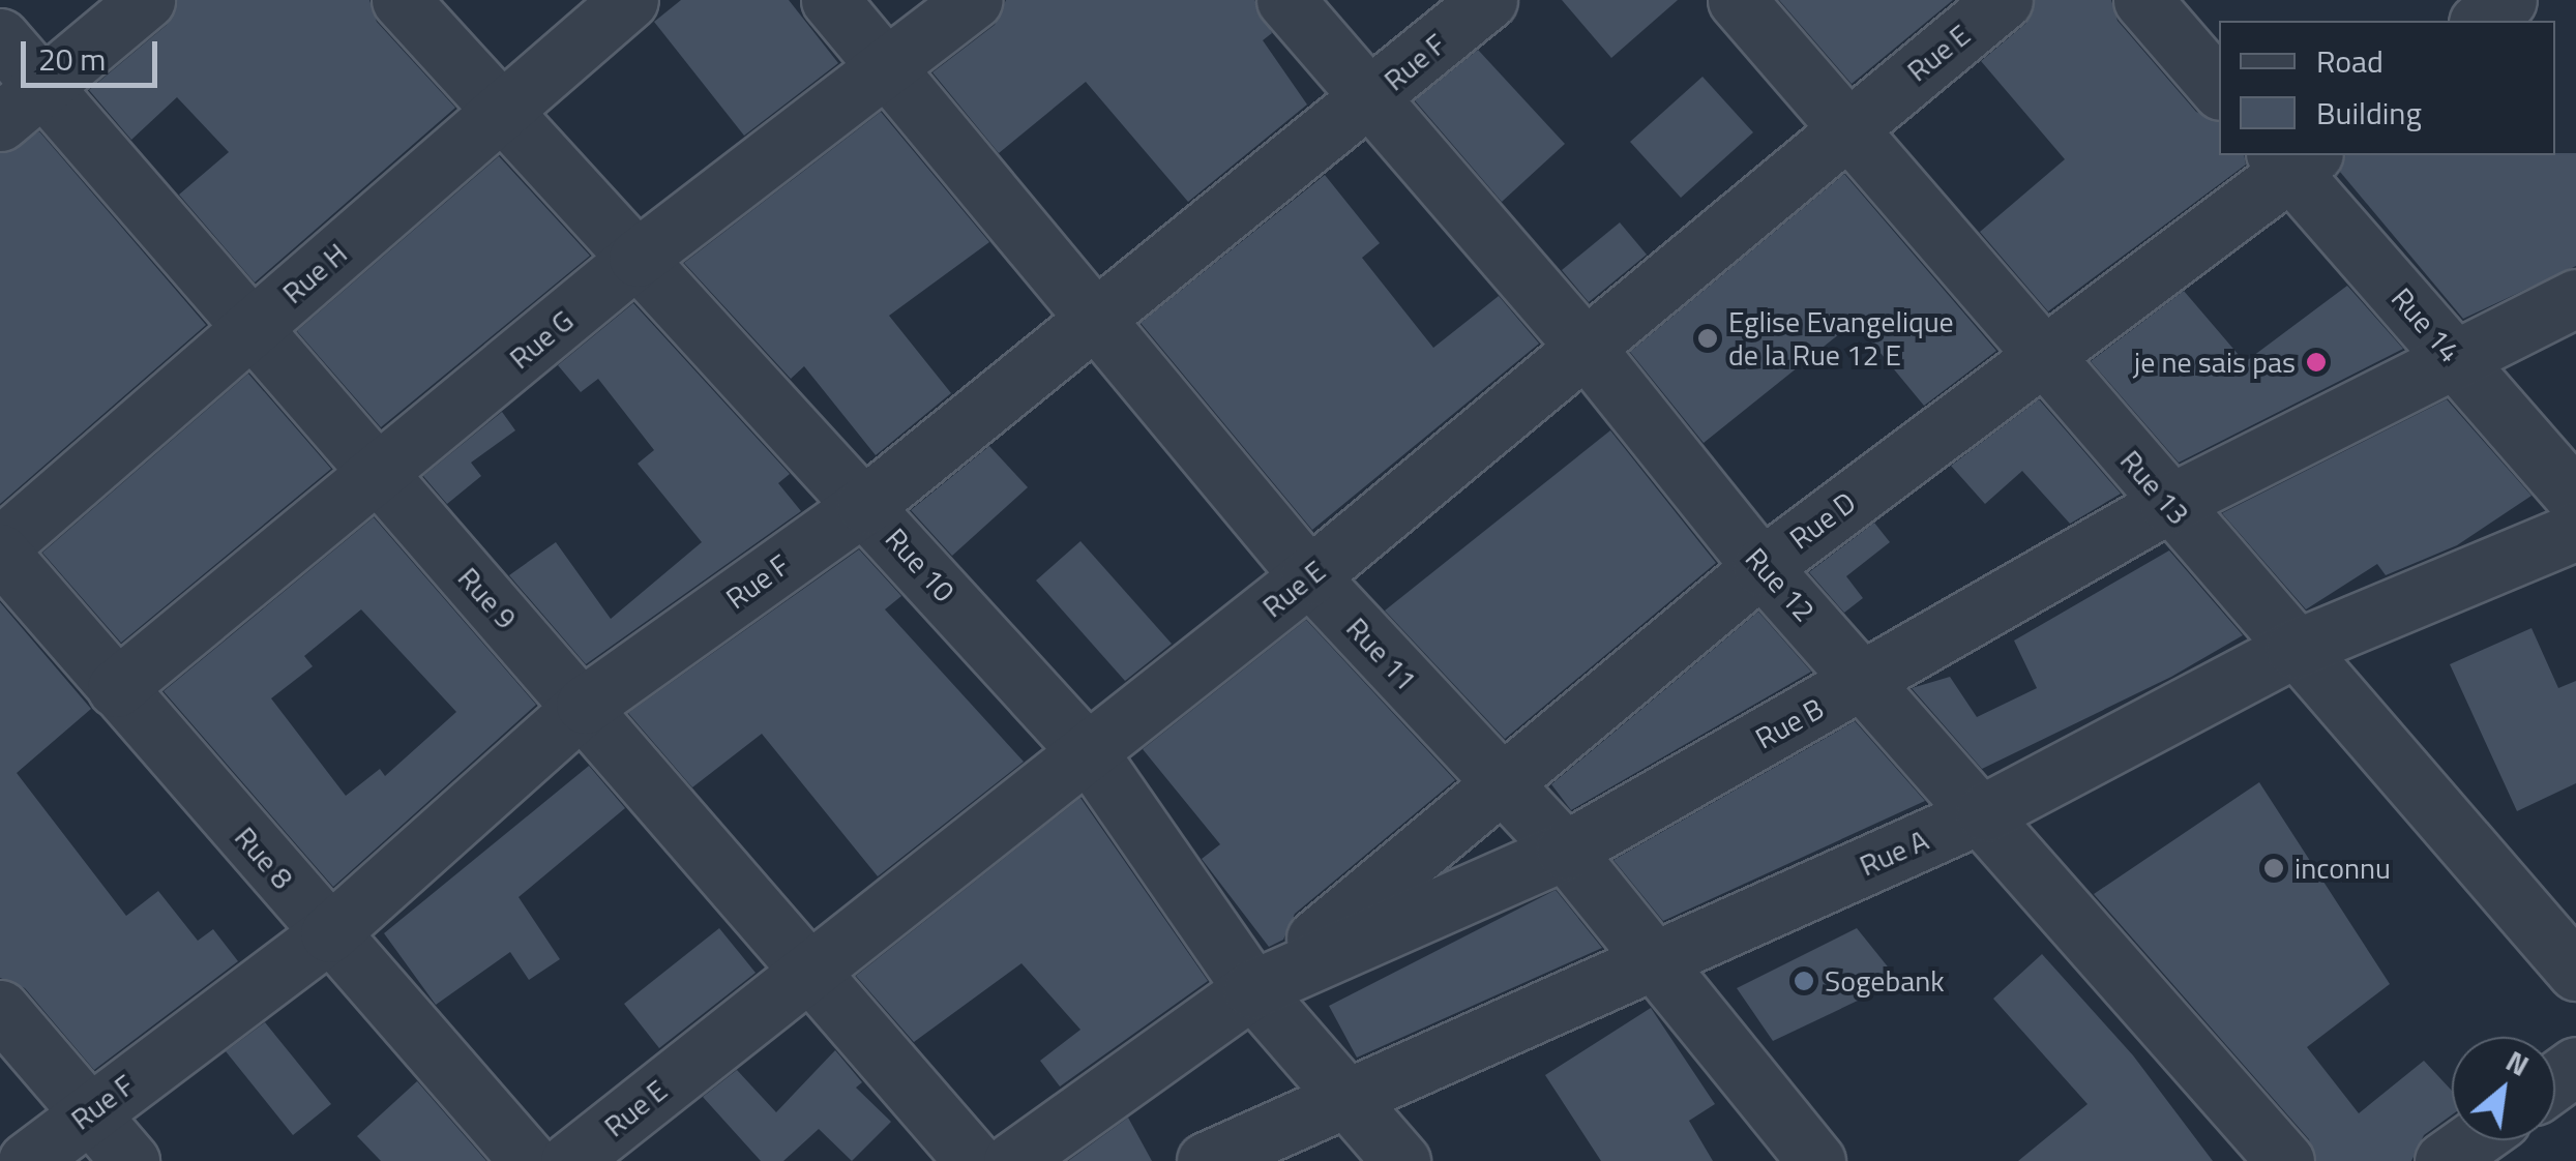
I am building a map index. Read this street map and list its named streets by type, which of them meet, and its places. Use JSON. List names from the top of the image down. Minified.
{"streets":{"street":["Rue E","Rue F","Rue H","Rue 14","Rue G","Rue 13","Rue D","Rue 10","Rue 12","Rue 9","Rue 11","Rue B","Rue A","Rue 8"]},"crossings":[["Rue E","Rue 13"],["Rue E","Rue 10"],["Rue E","Rue 12"],["Rue E","Rue 9"],["Rue E","Rue 11"],["Rue F","Rue 10"],["Rue F","Rue 12"],["Rue F","Rue 9"],["Rue F","Rue 11"],["Rue F","Rue 8"],["Rue H","Rue 10"],["Rue H","Rue 9"],["Rue H","Rue 8"],["Rue 14","Rue D"],["Rue 14","Rue B"],["Rue G","Rue 10"],["Rue G","Rue 9"],["Rue G","Rue 11"],["Rue G","Rue 8"],["Rue 13","Rue D"],["Rue 13","Rue B"],["Rue 13","Rue A"],["Rue D","Rue 10"],["Rue D","Rue 12"],["Rue D","Rue 11"],["Rue D","Rue B"],["Rue 10","Rue B"],["Rue 10","Rue A"],["Rue 12","Rue B"],["Rue 12","Rue A"],["Rue 11","Rue B"],["Rue 11","Rue A"]],"places":["Eglise Evangelique de la Rue 12 E","je ne sais pas","inconnu","Sogebank"],"legend":["Road","Building"],"scale_bar":"20 m","north":"top right"}
